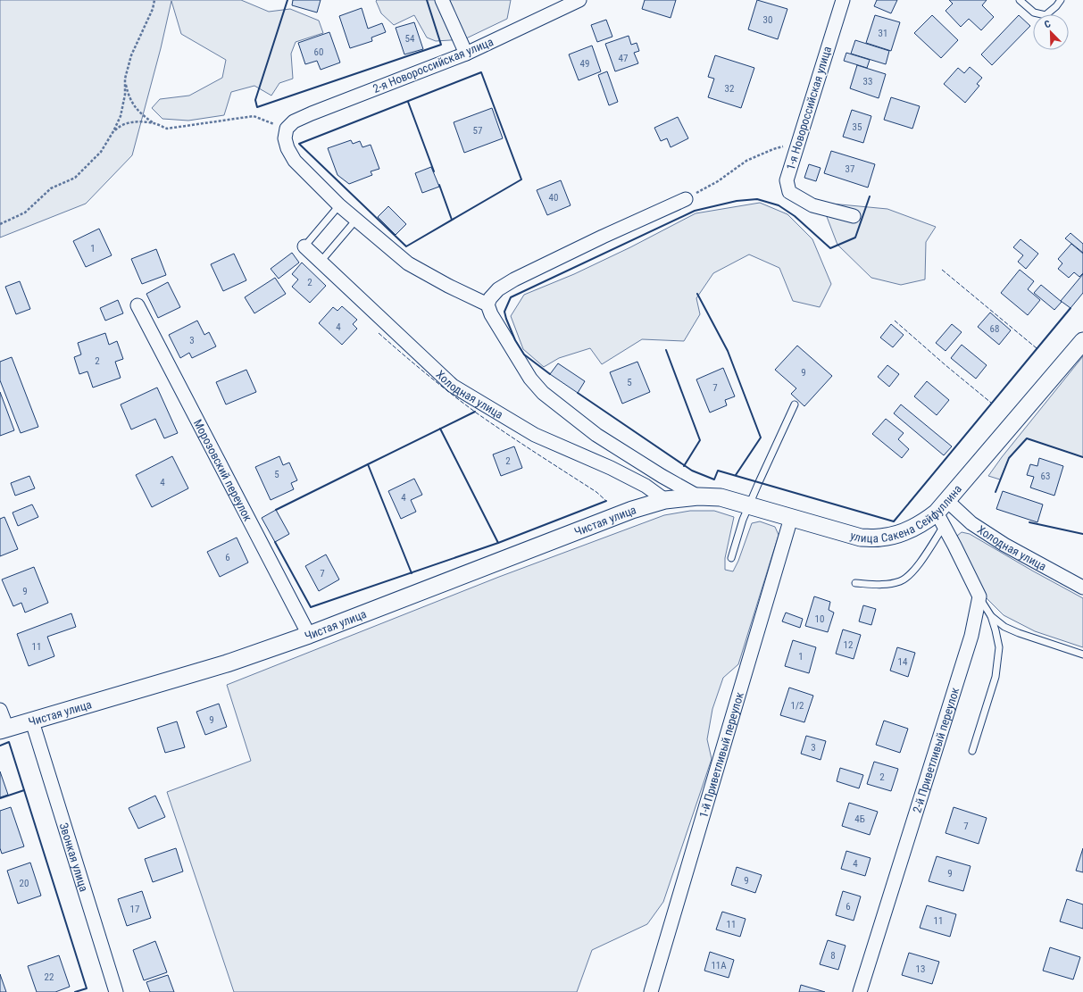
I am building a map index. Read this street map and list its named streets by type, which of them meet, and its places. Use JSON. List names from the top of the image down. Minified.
{"streets":{"street":["2-я Новороссийская улица","1-я Новороссийская улица","Холодная улица","Морозовский переулок","улица Сакена Сейфуллина","Чистая улица","2-й Приветливый переулок","1-й Приветливый переулок","Звонкая улица"]},"crossings":[["Холодная улица","улица Сакена Сейфуллина"],["Холодная улица","Чистая улица"],["Морозовский переулок","Чистая улица"],["улица Сакена Сейфуллина","Чистая улица"],["улица Сакена Сейфуллина","1-й Приветливый переулок"],["Чистая улица","Звонкая улица"]],"house_numbers":["30","31","54","60","47","49","33","32","35","57","37","40","1","2","4","68","3","2","9","5","7","2","5","63","4","4","6","7","9","10","12","11","1","14","1/2","9","3","2","4Б","7","4","9","9","20","6","17","11","11","8","11А","13","22"],"north":"top left"}
